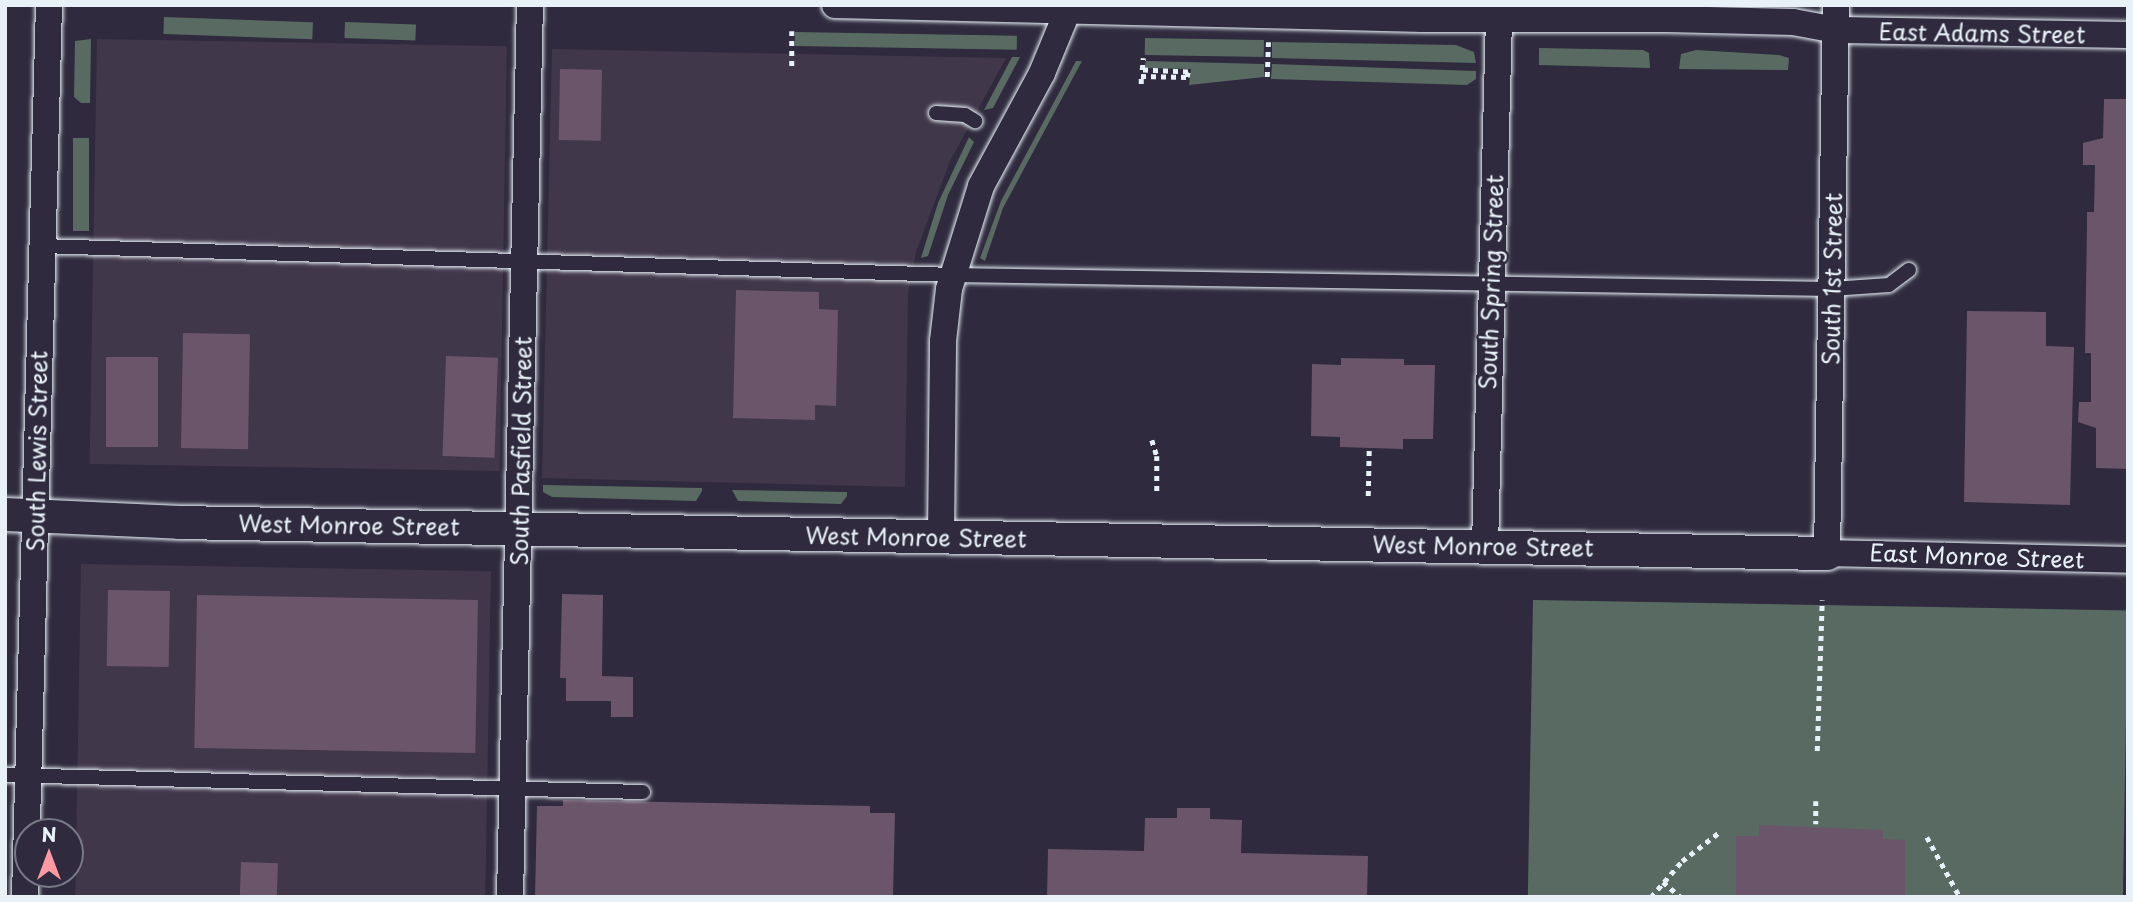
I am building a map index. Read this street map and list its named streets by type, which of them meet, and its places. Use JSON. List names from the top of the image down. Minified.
{"streets":{"street":["East Adams Street","South 1st Street","South Spring Street","South Lewis Street","South Pasfield Street","West Monroe Street","East Monroe Street"]},"crossings":[["East Adams Street","South 1st Street"],["East Adams Street","South Spring Street"],["South 1st Street","West Monroe Street"],["South 1st Street","East Monroe Street"],["South Spring Street","West Monroe Street"],["South Lewis Street","West Monroe Street"],["South Pasfield Street","West Monroe Street"],["West Monroe Street","East Monroe Street"]],"north":"top"}
